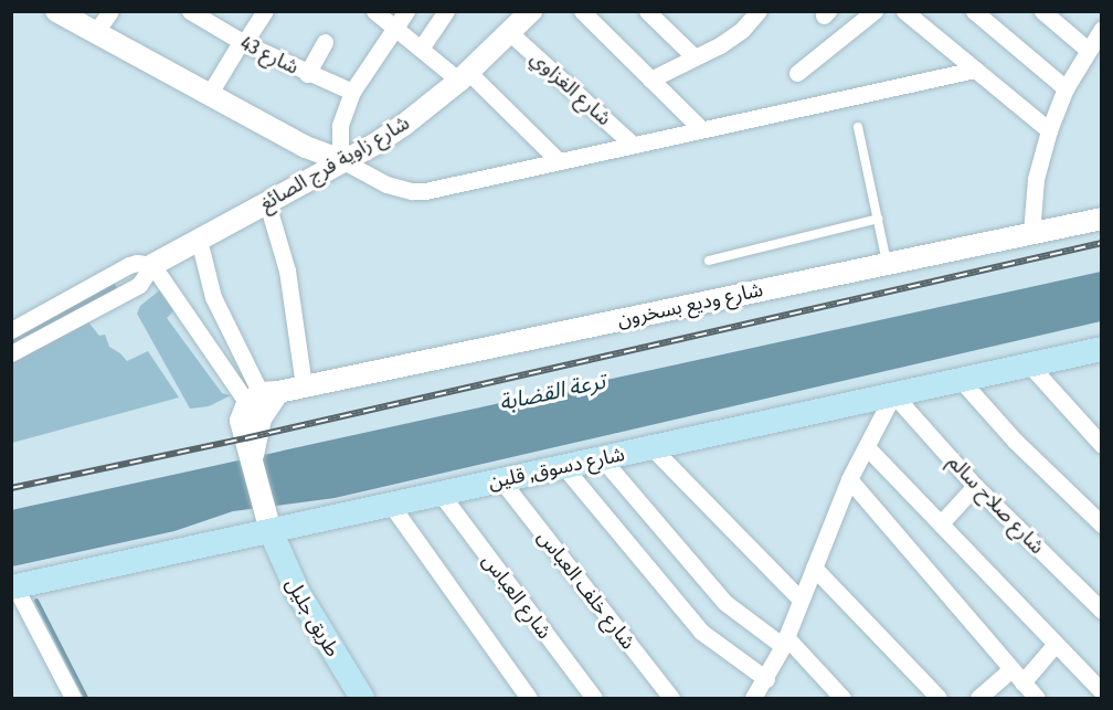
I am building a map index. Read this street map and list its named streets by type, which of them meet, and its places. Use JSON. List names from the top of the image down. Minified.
{"streets":{"main road":["شارع دسوق, قلين","طريق جليل"],"street":["شارع 43","شارع الغزاوي","شارع زاوية فرج الصائغ","شارع وديع بسخرون","شارع صلاح سالم","شارع خلف العباس","شارع العباس"]},"crossings":[["شارع الغزاوي","شارع زاوية فرج الصائغ"],["شارع دسوق, قلين","شارع صلاح سالم"],["شارع دسوق, قلين","شارع خلف العباس"],["شارع دسوق, قلين","شارع العباس"],["شارع دسوق, قلين","طريق جليل"]],"water":["ترعة القضابة"]}
